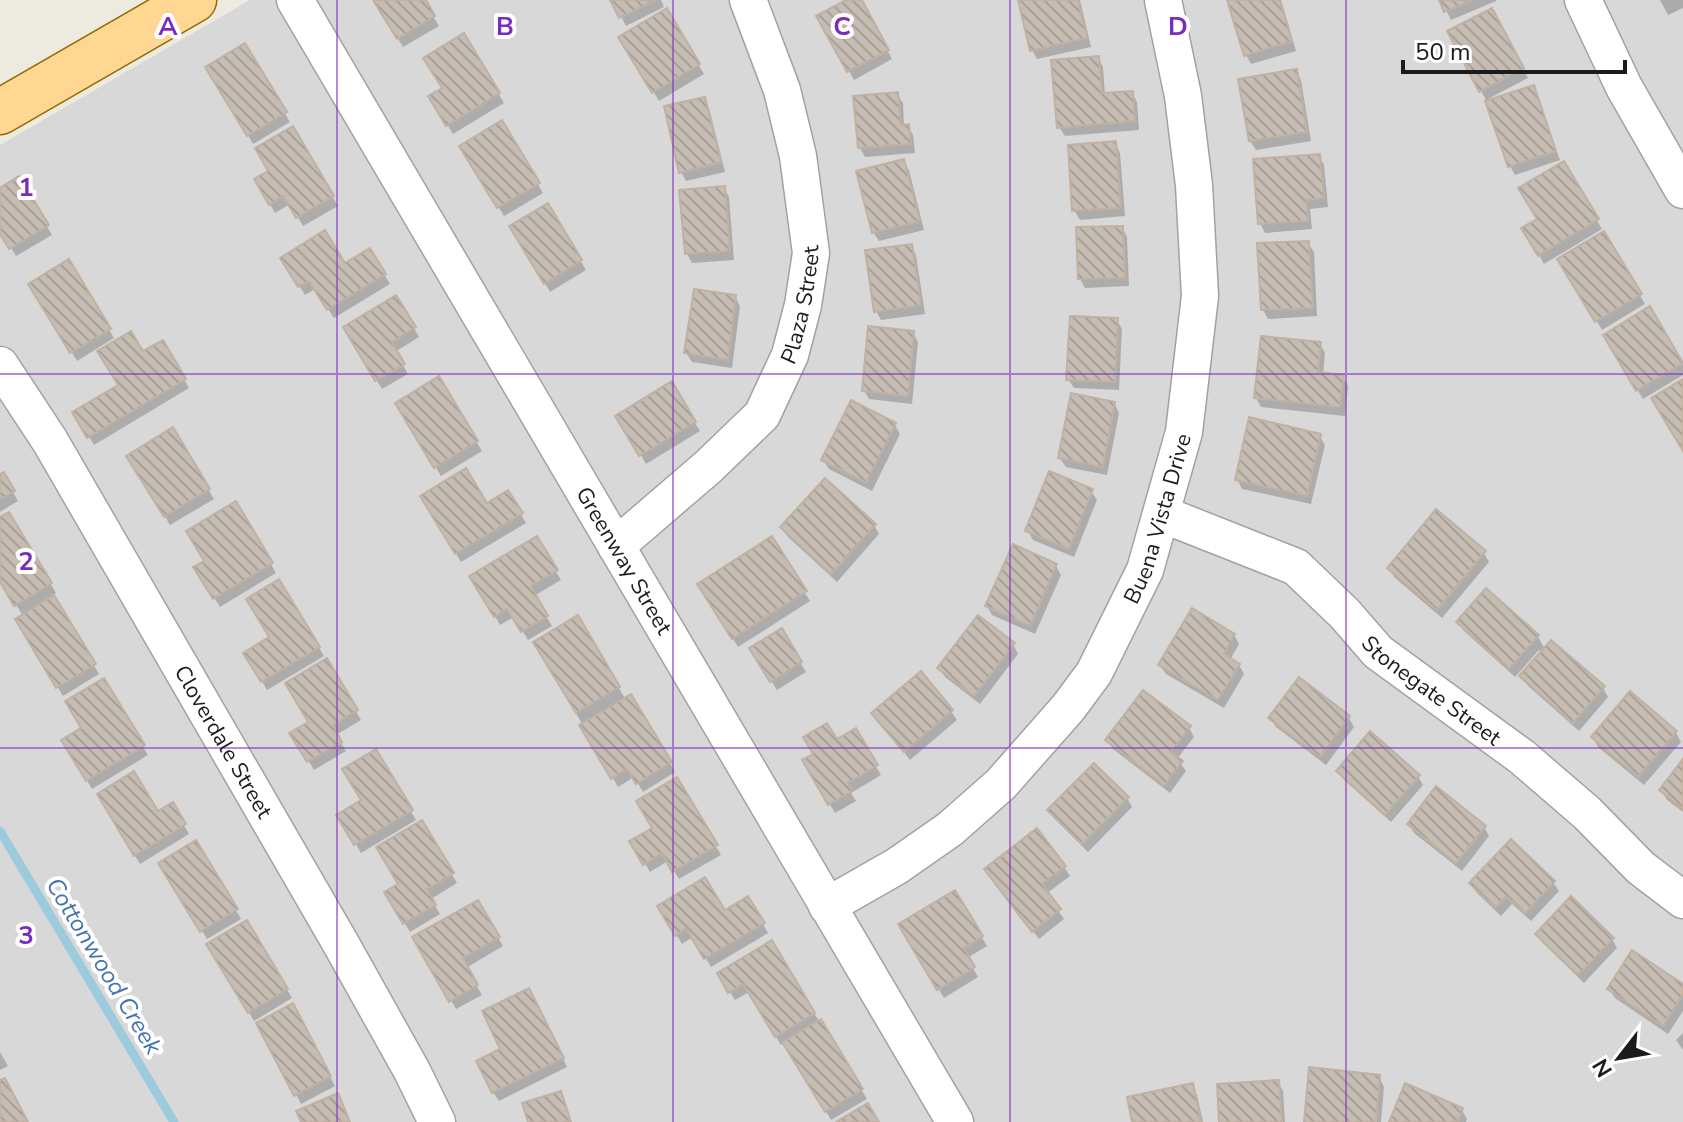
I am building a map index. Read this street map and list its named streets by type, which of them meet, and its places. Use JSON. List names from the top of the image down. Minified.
{"streets":{"street":["Plaza Street","Buena Vista Drive","Greenway Street","Stonegate Street","Cloverdale Street"]},"crossings":[["Plaza Street","Greenway Street"],["Buena Vista Drive","Greenway Street"],["Buena Vista Drive","Stonegate Street"]],"water":["Cottonwood Creek"],"scale_bar":"50 m","north":"bottom left","grid":{"columns":["A","B","C","D"],"rows":["1","2","3"]}}
